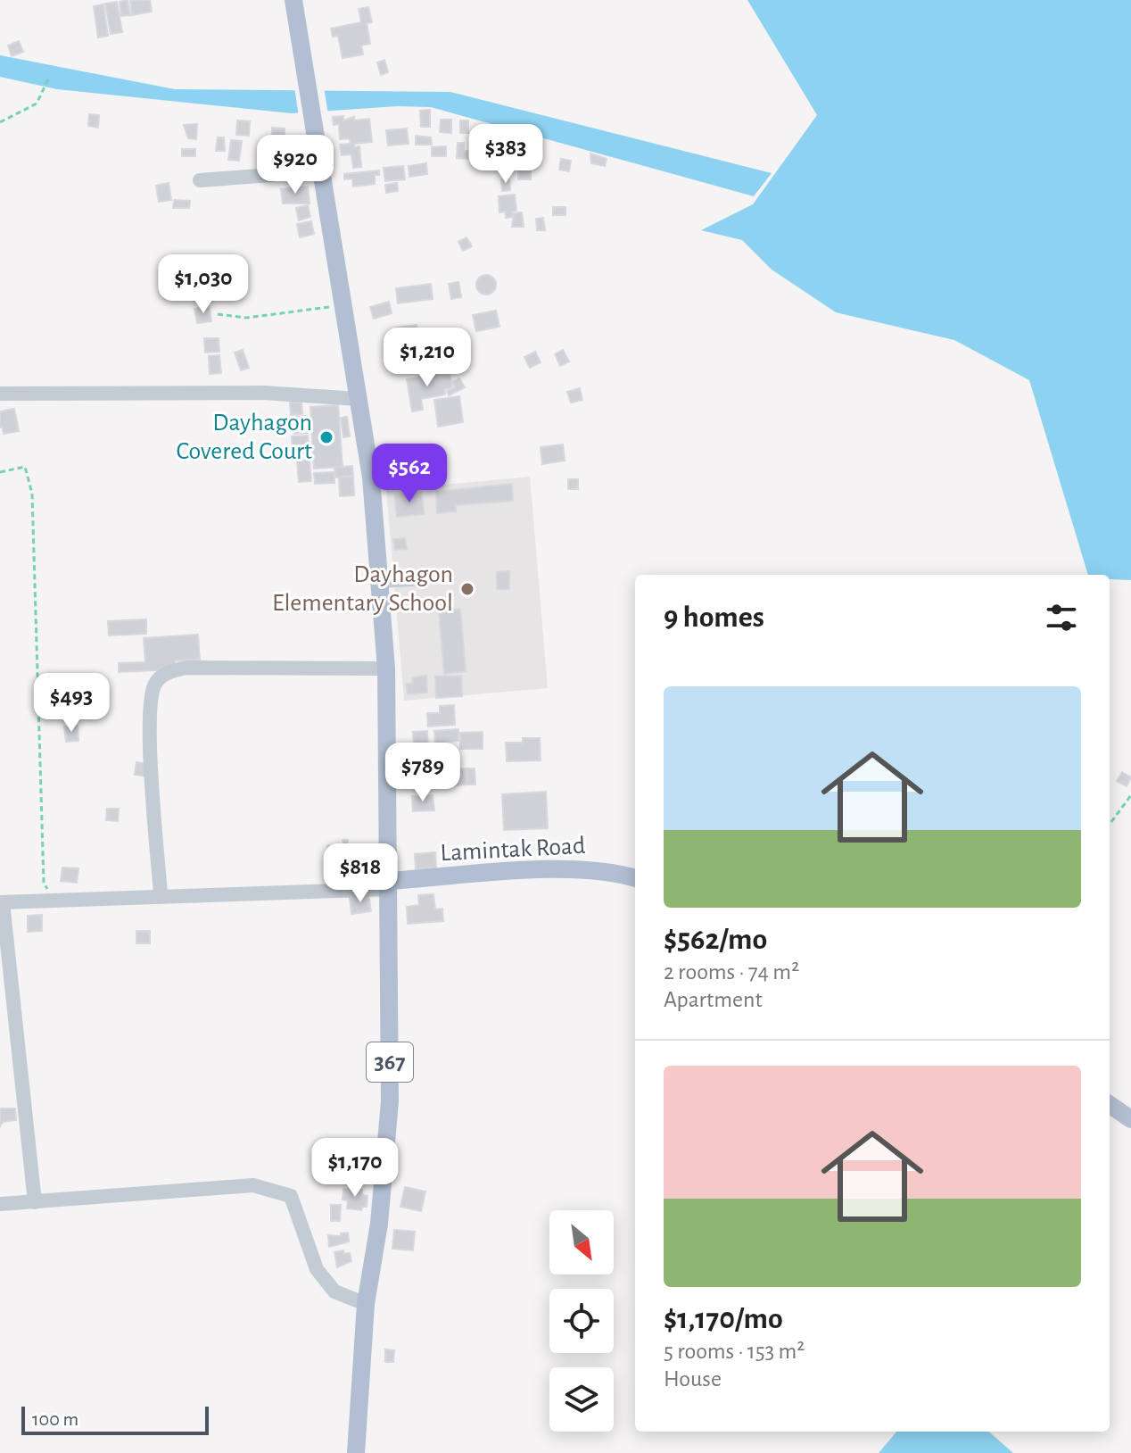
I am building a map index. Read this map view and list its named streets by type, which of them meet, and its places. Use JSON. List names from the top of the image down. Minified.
{"streets":{"main road":["Lamintak Road","367"]},"crossings":[["Lamintak Road","367"]],"places":["Dayhagon Covered Court","Dayhagon Elementary School"],"scale_bar":"100 m","north":"bottom right","page":{"price":["$383","$920","$1,030","$1,210","$562","$493","$789","$818","$1,170"],"heading":"9 homes","list":[{"name":"$562/mo","note":"2 rooms · 74 m² · Apartment"},{"name":"$1,170/mo","note":"5 rooms · 153 m² · House"}],"scale":"100 m"}}
